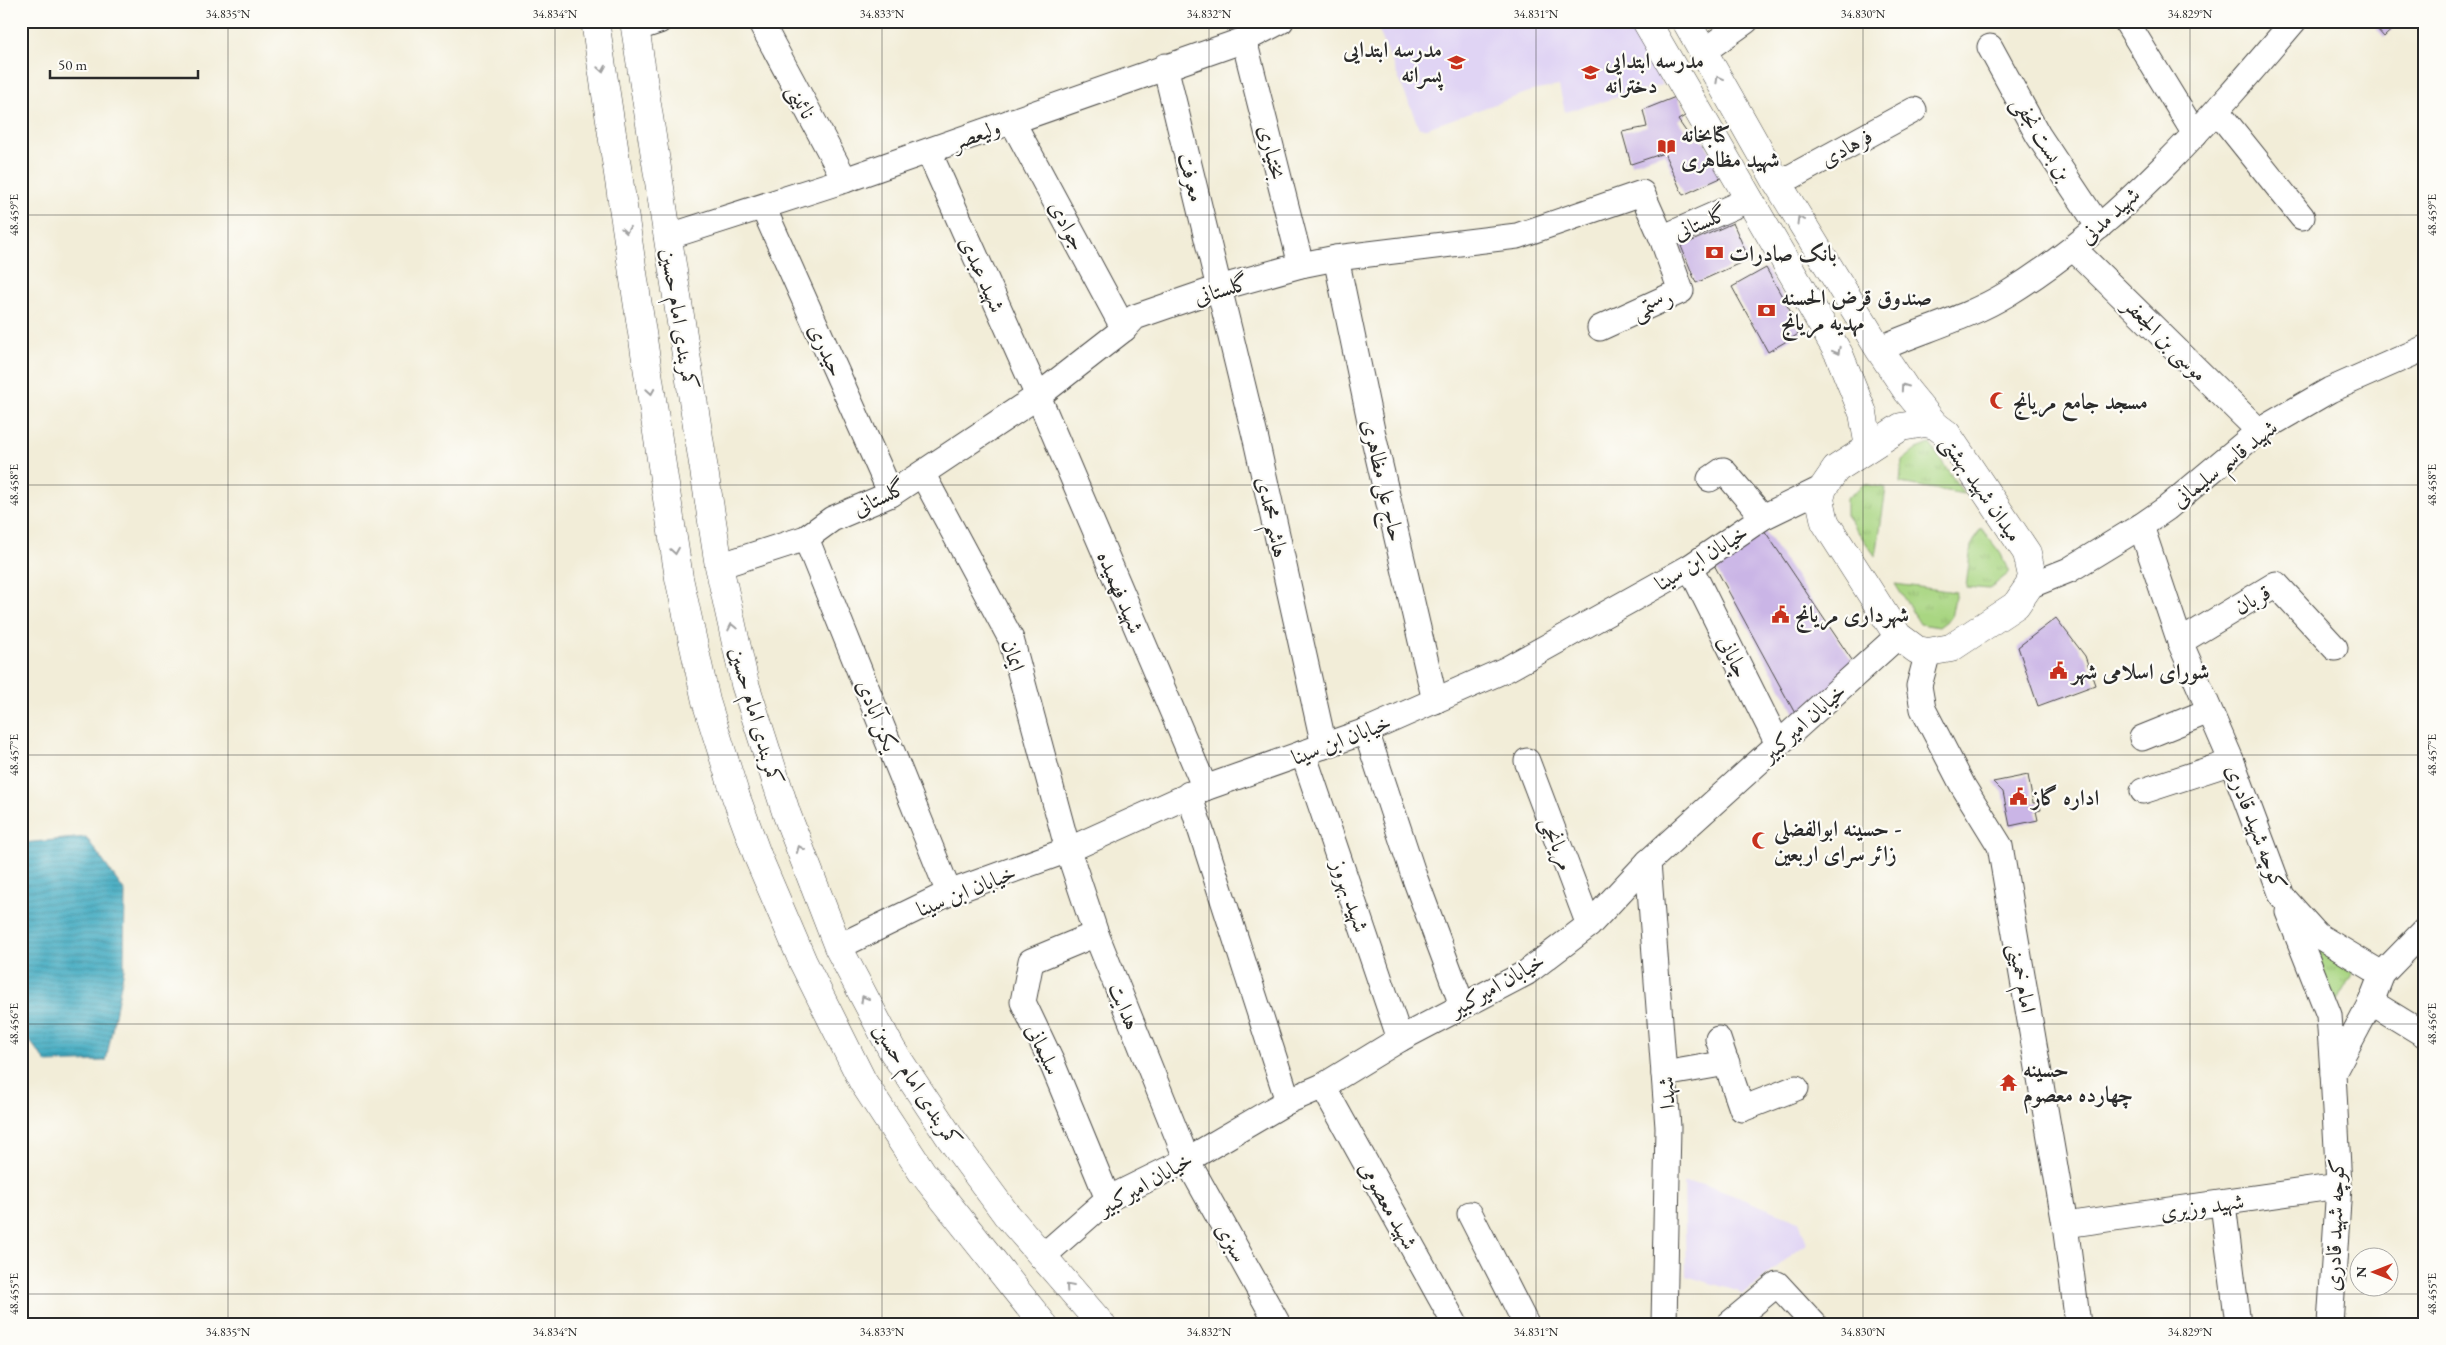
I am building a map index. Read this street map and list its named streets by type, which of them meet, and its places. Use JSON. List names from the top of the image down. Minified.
{"streets":{"main road":["کمربندی امام حسین","میدان شهید بهشتی"],"street":["نائینی","ولیعصر","بن بست نجفی","فرهادی","بختیاری","معرفت","شهید مدنی","گلستانی","جوادی","شهید عبدی","رستمی","موسی بن الجعفر","حیدری","شهید قاسم سلیمانی","حاج علی مظاهری","هاشم محمدی","خیابان ابن سینا","شهید فهمیده","قربان","ایمان","چایانی","یکن آبادی","خیابان امیرکبیر","کوچه شهید قادری","مریانجی","شهید بهروز","امام خمینی","هدایت","سلیمانی","شهدا","شهید معصومی","شهید وزیری","سبزی"]},"crossings":[["نائینی","ولیعصر"],["ولیعصر","بختیاری"],["ولیعصر","معرفت"],["ولیعصر","جوادی"],["ولیعصر","شهید عبدی"],["ولیعصر","کمربندی امام حسین"],["ولیعصر","حیدری"],["بن بست نجفی","شهید مدنی"],["بختیاری","گلستانی"],["معرفت","گلستانی"],["معرفت","هاشم محمدی"],["شهید مدنی","موسی بن الجعفر"],["گلستانی","جوادی"],["گلستانی","شهید عبدی"],["گلستانی","رستمی"],["گلستانی","کمربندی امام حسین"],["گلستانی","حیدری"],["گلستانی","حاج علی مظاهری"],["گلستانی","هاشم محمدی"],["گلستانی","شهید فهمیده"],["گلستانی","ایمان"],["گلستانی","یکن آبادی"],["شهید عبدی","شهید فهمیده"],["کمربندی امام حسین","خیابان ابن سینا"],["کمربندی امام حسین","خیابان امیرکبیر"],["موسی بن الجعفر","شهید قاسم سلیمانی"],["شهید قاسم سلیمانی","میدان شهید بهشتی"],["شهید قاسم سلیمانی","کوچه شهید قادری"],["حاج علی مظاهری","خیابان ابن سینا"],["میدان شهید بهشتی","خیابان ابن سینا"],["هاشم محمدی","خیابان ابن سینا"],["هاشم محمدی","شهید بهروز"],["خیابان ابن سینا","شهید فهمیده"],["خیابان ابن سینا","ایمان"],["خیابان ابن سینا","چایانی"],["خیابان ابن سینا","یکن آبادی"],["خیابان ابن سینا","شهید بهروز"],["خیابان ابن سینا","هدایت"],["شهید فهمیده","خیابان امیرکبیر"],["قربان","کوچه شهید قادری"],["ایمان","هدایت"],["چایانی","خیابان امیرکبیر"],["خیابان امیرکبیر","مریانجی"],["خیابان امیرکبیر","شهید بهروز"],["خیابان امیرکبیر","هدایت"],["خیابان امیرکبیر","سلیمانی"],["خیابان امیرکبیر","شهدا"],["خیابان امیرکبیر","شهید معصومی"],["خیابان امیرکبیر","سبزی"],["کوچه شهید قادری","شهید وزیری"],["امام خمینی","شهید وزیری"],["هدایت","سلیمانی"],["هدایت","سبزی"]],"places":{"school or university":["مدرسه ابتدایی پسرانه","مدرسه ابتدایی دخترانه"],"library":["کتابخانه شهید مظاهری"],"bank":["بانک صادرات","صندوق قرض الحسنه مهدیه مریانج"],"mosque":["مسجد جامع مریانج","حسینه ابوالفضلی - زائر سرای اربعین"],"public building":["شهرداری مریانج","شورای اسلامی شهر","اداره گاز"],"temple":["حسینه چهارده معصوم"]},"scale_bar":"50 m","north":"left","coordinates":["34.835°N","34.834°N","34.833°N","34.832°N","34.831°N","34.830°N","34.829°N","48.459°E","48.458°E","48.457°E","48.456°E","48.455°E"]}
